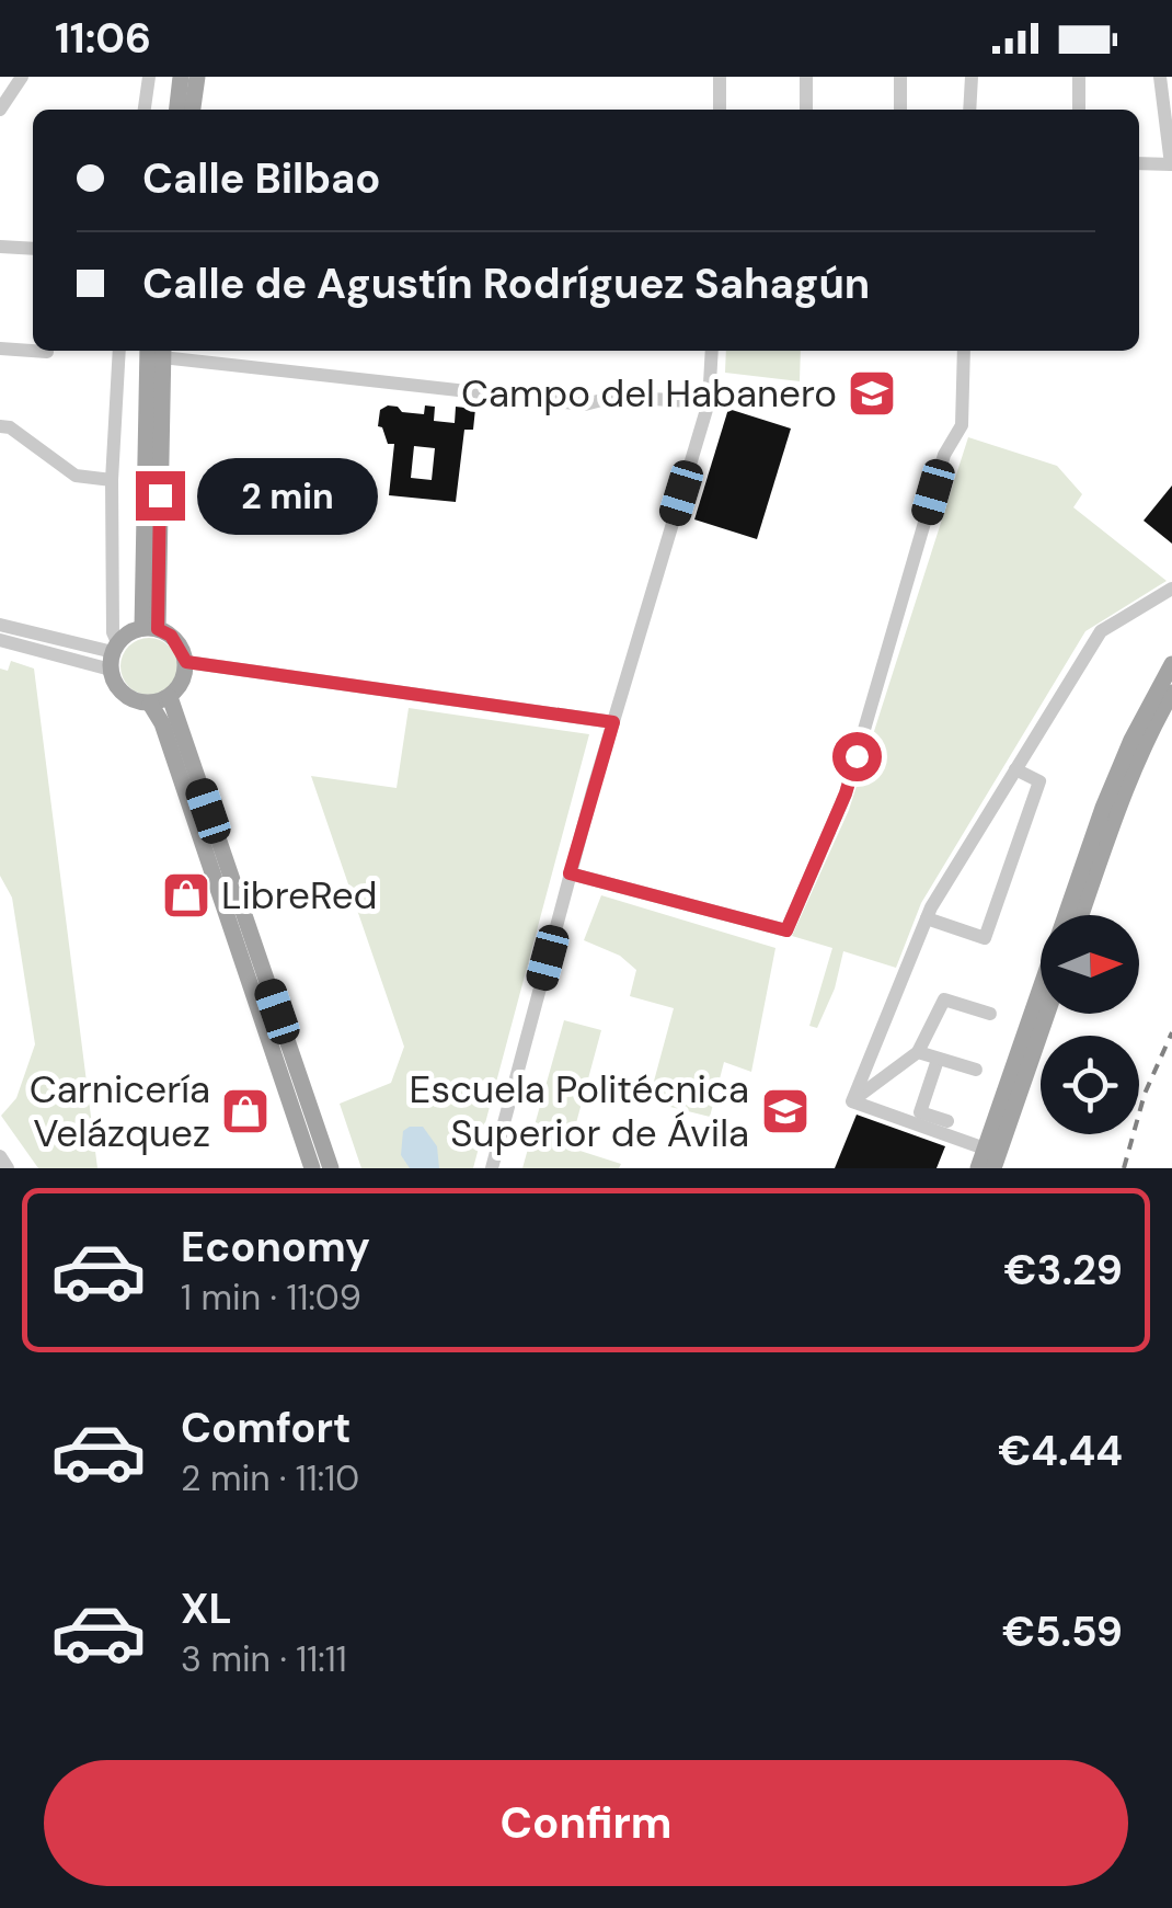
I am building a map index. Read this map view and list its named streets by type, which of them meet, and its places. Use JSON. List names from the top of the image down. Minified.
{"places":{"school or university":["Campo del Habanero","Escuela Politécnica Superior de Ávila"],"shop":["LibreRed","Carnicería Velázquez"]},"north":"right","page":{"status":"11:06","banner":["Calle Bilbao","Calle de Agustín Rodríguez Sahagún"],"bubble":"2 min","list":[{"name":"Economy","note":"1 min · 11:09","value":"€3.29"},{"name":"Comfort","note":"2 min · 11:10","value":"€4.44"},{"name":"XL","note":"3 min · 11:11","value":"€5.59"}],"buttons":"Confirm"}}
